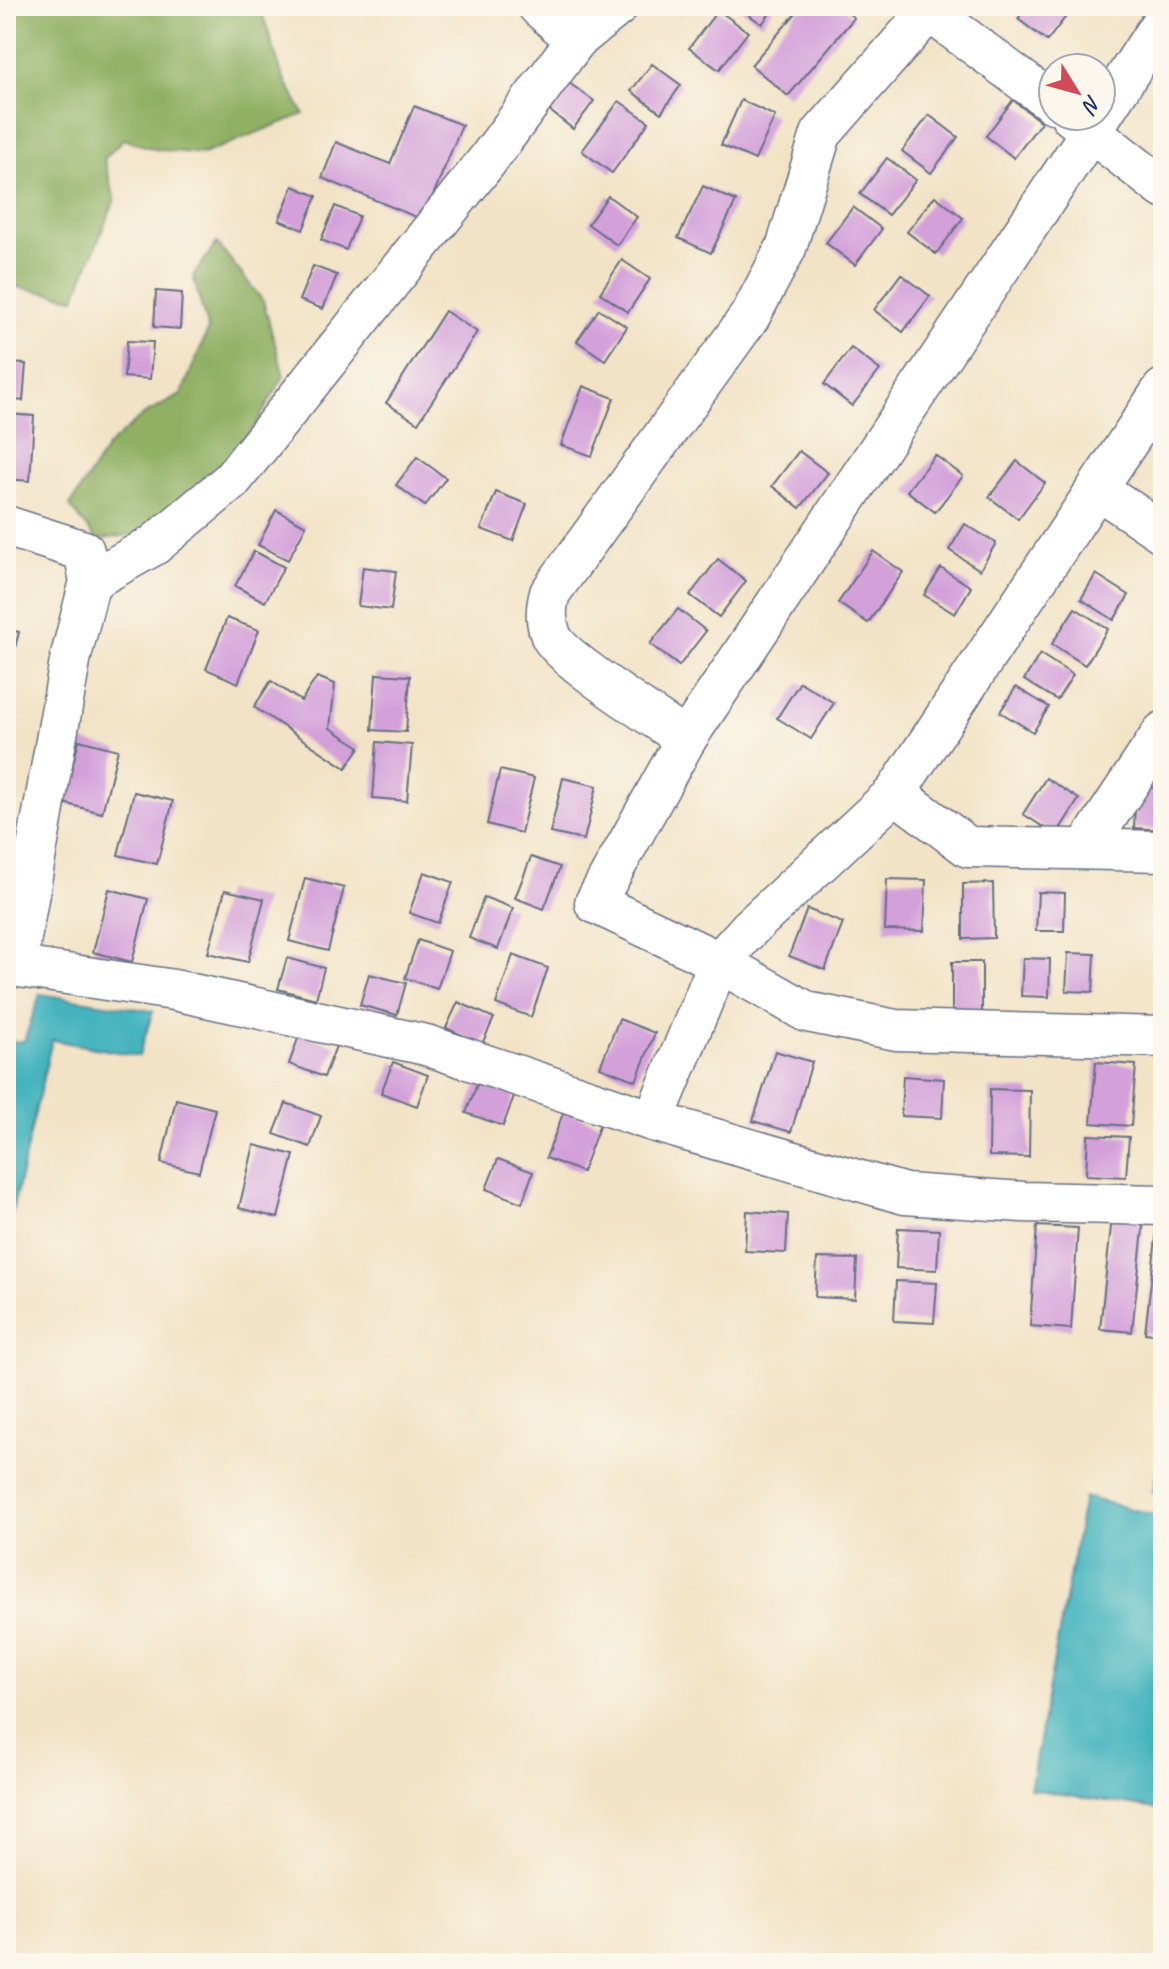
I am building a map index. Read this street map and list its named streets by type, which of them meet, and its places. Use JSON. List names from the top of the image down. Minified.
{"north":"bottom right"}
